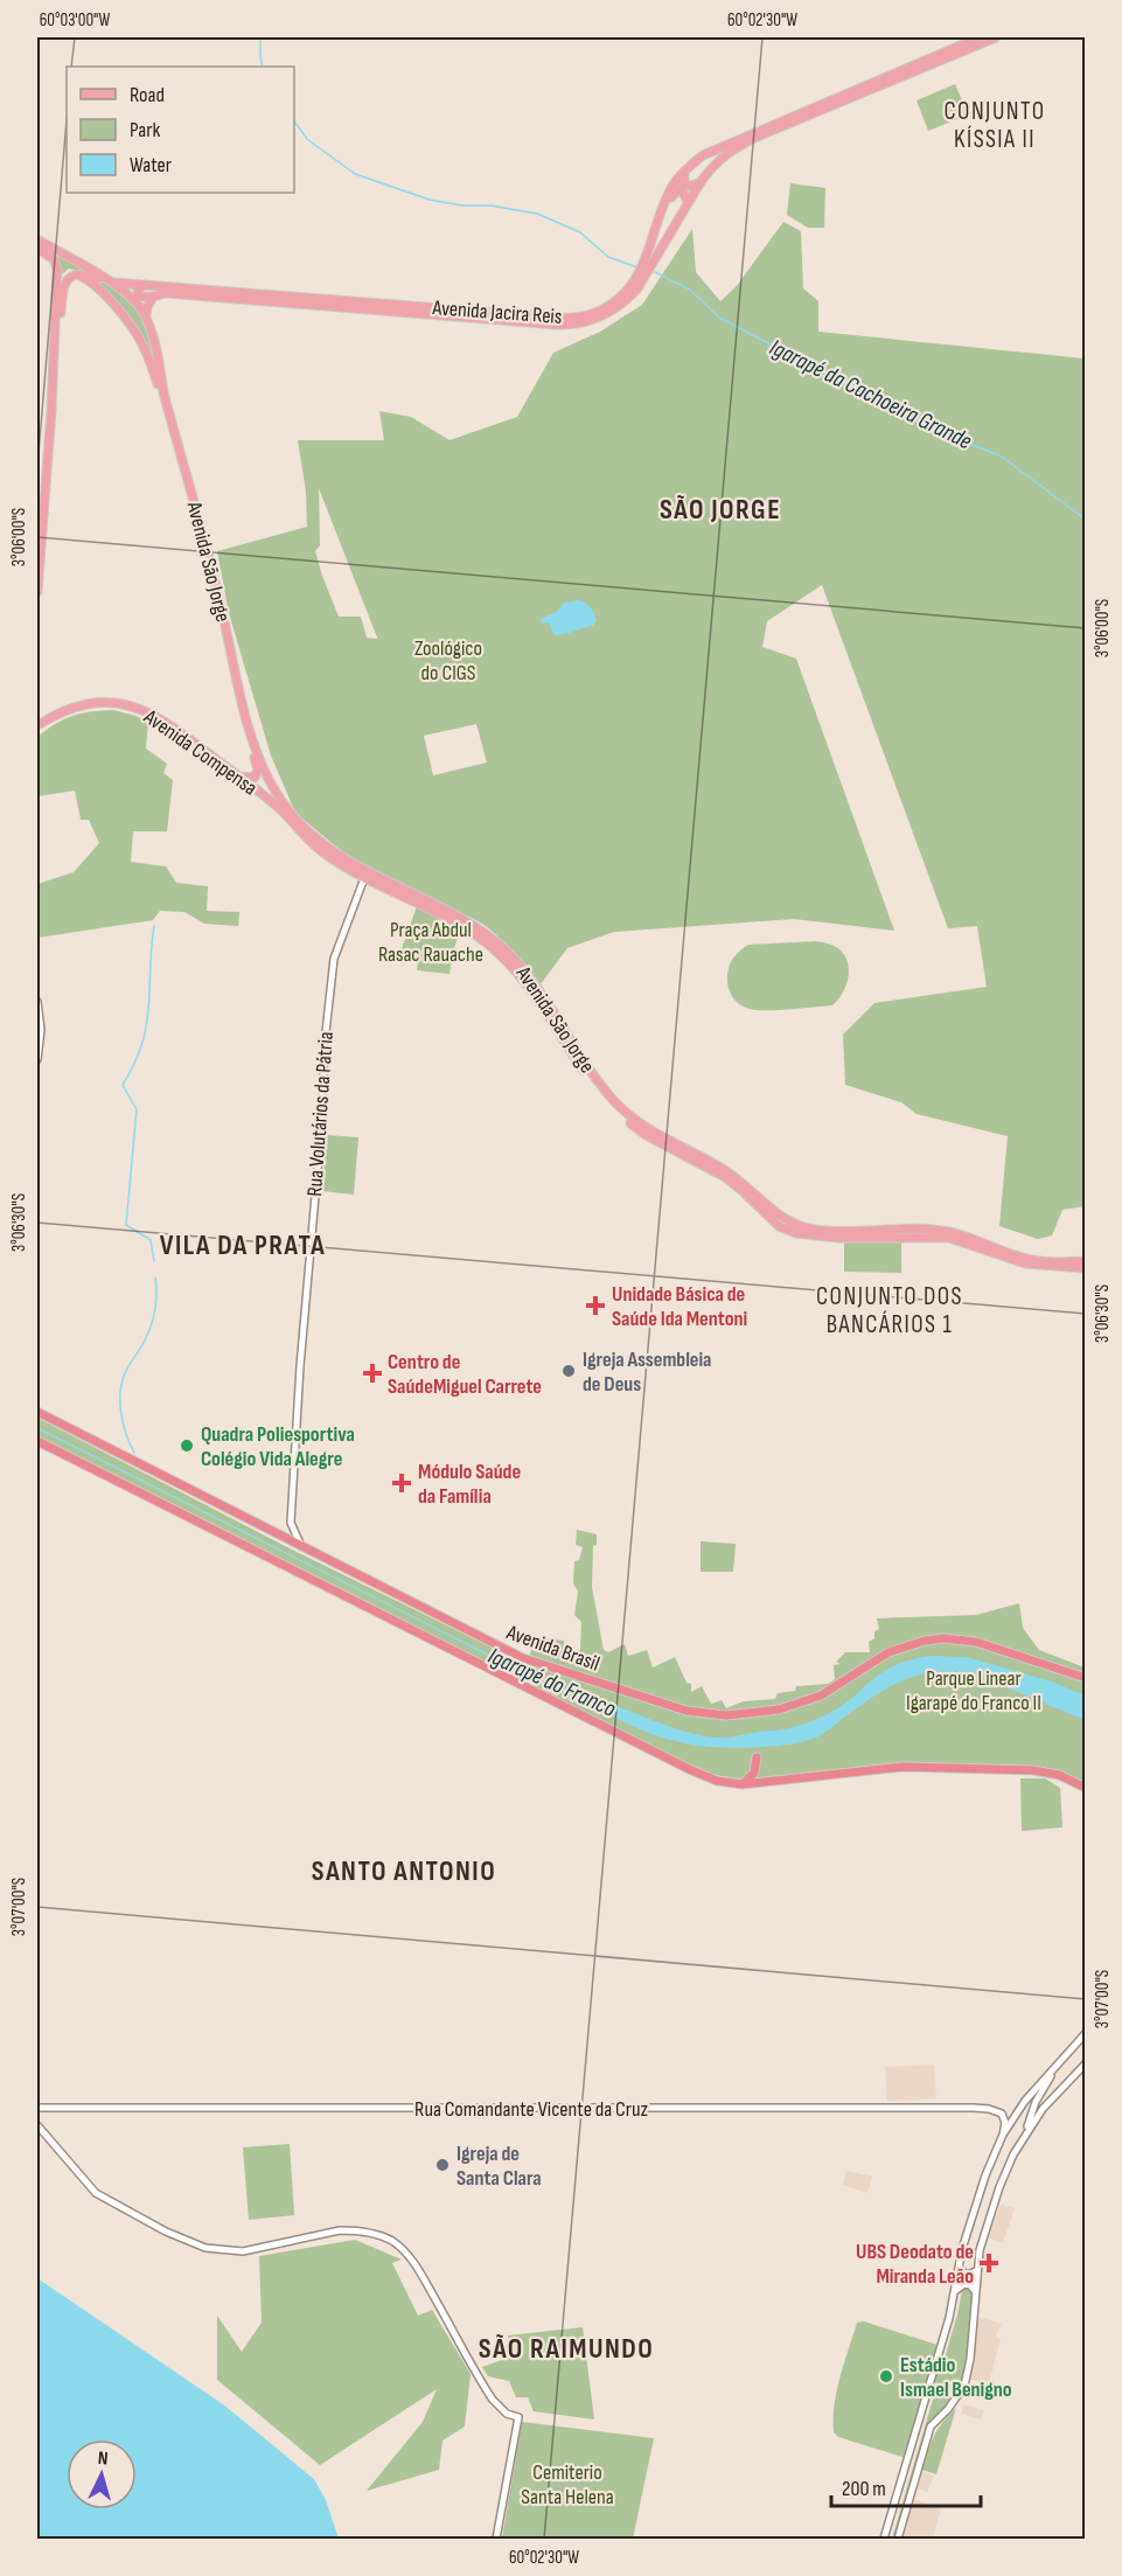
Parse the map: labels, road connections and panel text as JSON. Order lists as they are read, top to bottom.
{
  "streets": {
    "highway": ["Avenida Brasil"],
    "main road": ["Avenida Jacira Reis", "Avenida São Jorge", "Avenida Compensa"],
    "street": ["Rua Volutários da Pátria", "Rua Comandante Vicente da Cruz"]
  },
  "crossings": [
    ["Avenida Jacira Reis", "Avenida São Jorge"],
    ["Avenida São Jorge", "Avenida Compensa"],
    ["Avenida São Jorge", "Rua Volutários da Pátria"],
    ["Rua Volutários da Pátria", "Avenida Brasil"]
  ],
  "districts": [
    "CONJUNTO KÍSSIA II",
    "SÃO JORGE",
    "VILA DA PRATA",
    "CONJUNTO DOS BANCÁRIOS 1",
    "SANTO ANTONIO",
    "SÃO RAIMUNDO"
  ],
  "water": ["Igarapé da Cachoeira Grande", "Igarapé do Franco"],
  "parks": [
    "Zoológico do CIGS",
    "Praça Abdul Rasac Rauache",
    "Parque Linear Igarapé do Franco II",
    "Cemiterio Santa Helena"
  ],
  "places": {
    "health": [
      "Unidade Básica de Saúde Ida Mentoni",
      "Centro de SaúdeMiguel Carrete",
      "Módulo Saúde da Família",
      "UBS Deodato de Miranda Leão"
    ],
    "other": [
      "Igreja Assembleia de Deus",
      "Quadra Poliesportiva Colégio Vida Alegre",
      "Igreja de Santa Clara",
      "Estádio Ismael Benigno"
    ]
  },
  "legend": ["Road", "Park", "Water"],
  "scale_bar": "200 m",
  "north": "top",
  "coordinates": [
    "60°03'00\"W",
    "60°02'30\"W",
    "3°06'00\"S",
    "3°06'30\"S",
    "3°07'00\"S"
  ]
}
